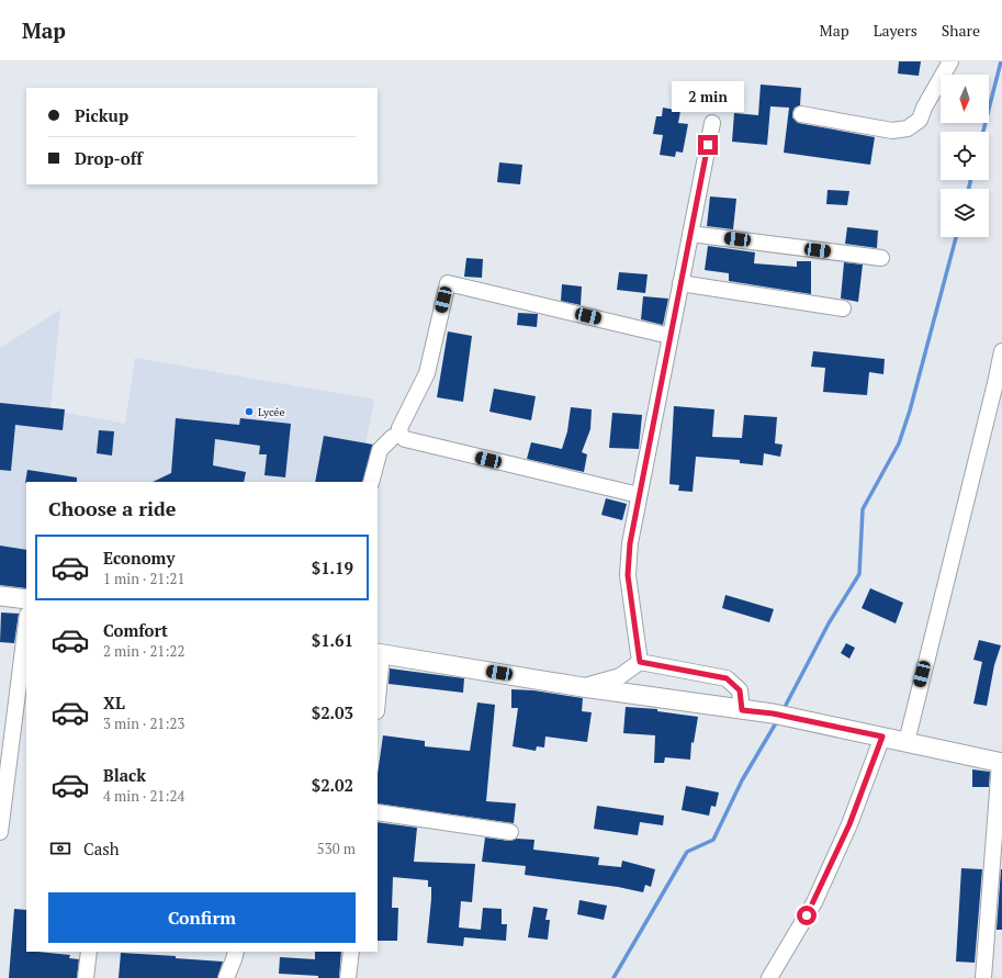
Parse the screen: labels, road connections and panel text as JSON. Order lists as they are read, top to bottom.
{
  "places": ["Lycée"],
  "north": "bottom",
  "page": {
    "header": "Map",
    "nav": ["Map", "Layers", "Share"],
    "bubble": "2 min",
    "banner": ["Pickup", "Drop-off"],
    "heading": "Choose a ride",
    "list": [
      {
        "name": "Economy",
        "note": "1 min · 21:21",
        "value": "$1.19"
      },
      {
        "name": "Comfort",
        "note": "2 min · 21:22",
        "value": "$1.61"
      },
      {
        "name": "XL",
        "note": "3 min · 21:23",
        "value": "$2.03"
      },
      {
        "name": "Black",
        "note": "4 min · 21:24",
        "value": "$2.02"
      }
    ],
    "pay": ["Cash", "530 m"],
    "buttons": "Confirm"
  }
}
